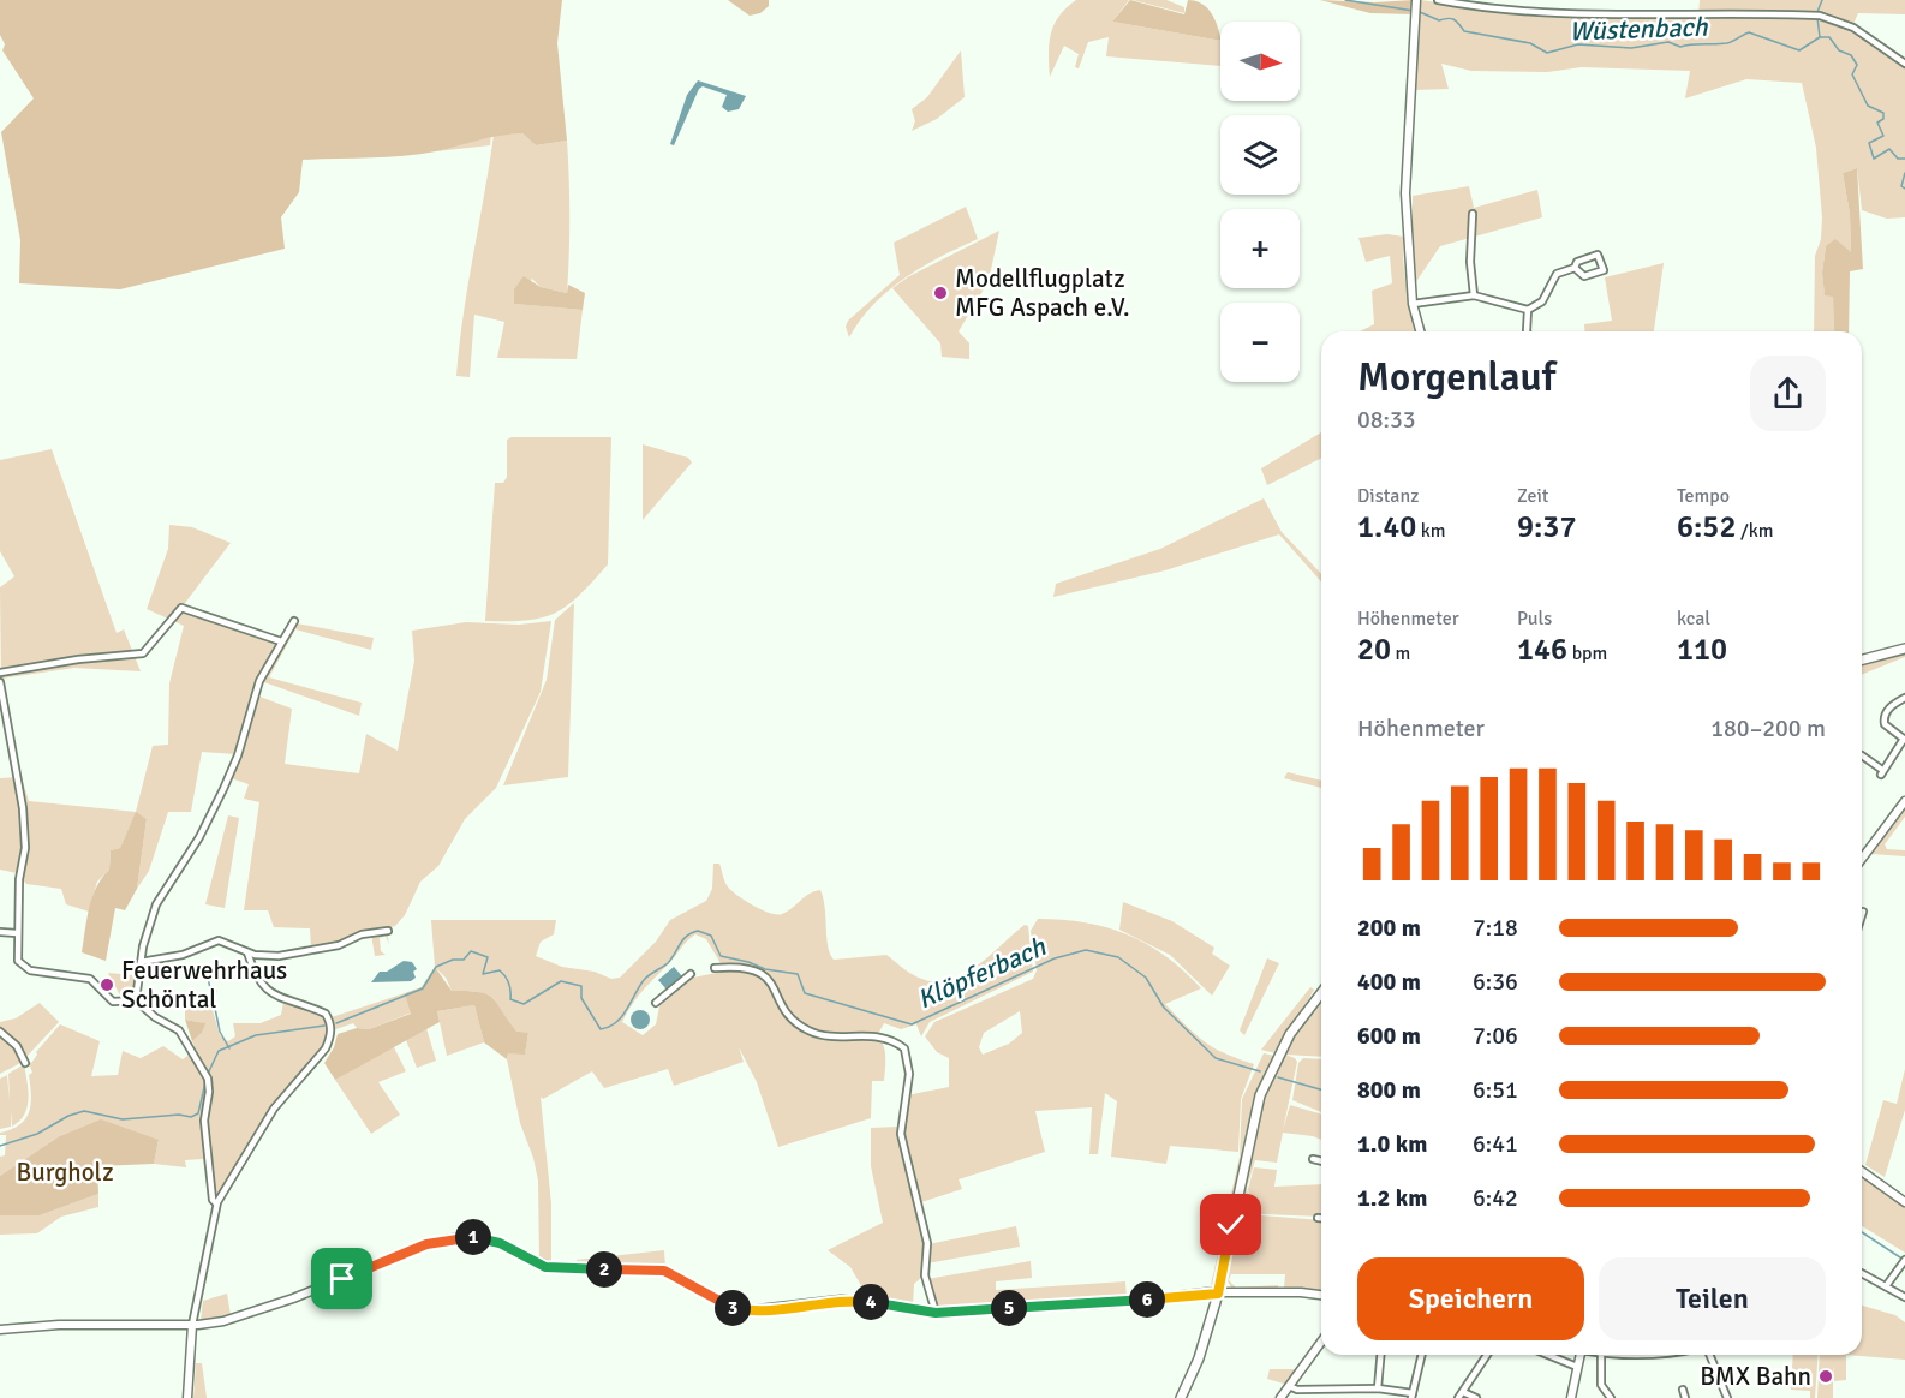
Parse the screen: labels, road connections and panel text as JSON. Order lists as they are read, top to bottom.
{
  "water": ["Wüstenbach", "Klöpferbach"],
  "parks": ["Burgholz"],
  "places": ["Modellflugplatz MFG Aspach e.V.", "Feuerwehrhaus Schöntal", "BMX Bahn"],
  "north": "right",
  "page": {
    "map_buttons": ["+", "−"],
    "heading": ["Morgenlauf", "08:33"],
    "stats": [
      ["Distanz", "1.40 km"],
      ["Zeit", "9:37"],
      ["Tempo", "6:52 /km"],
      ["Höhenmeter", "20 m"],
      ["Puls", "146 bpm"],
      ["kcal", "110"]
    ],
    "chart": ["Höhenmeter", "180–200 m"],
    "list": [
      {
        "name": "200 m",
        "note": "7:18"
      },
      {
        "name": "400 m",
        "note": "6:36"
      },
      {
        "name": "600 m",
        "note": "7:06"
      },
      {
        "name": "800 m",
        "note": "6:51"
      },
      {
        "name": "1.0 km",
        "note": "6:41"
      },
      {
        "name": "1.2 km",
        "note": "6:42"
      }
    ],
    "pins": [
      "1",
      "2",
      "6",
      "4",
      "3",
      "5"
    ],
    "buttons": ["Speichern", "Teilen"]
  }
}
